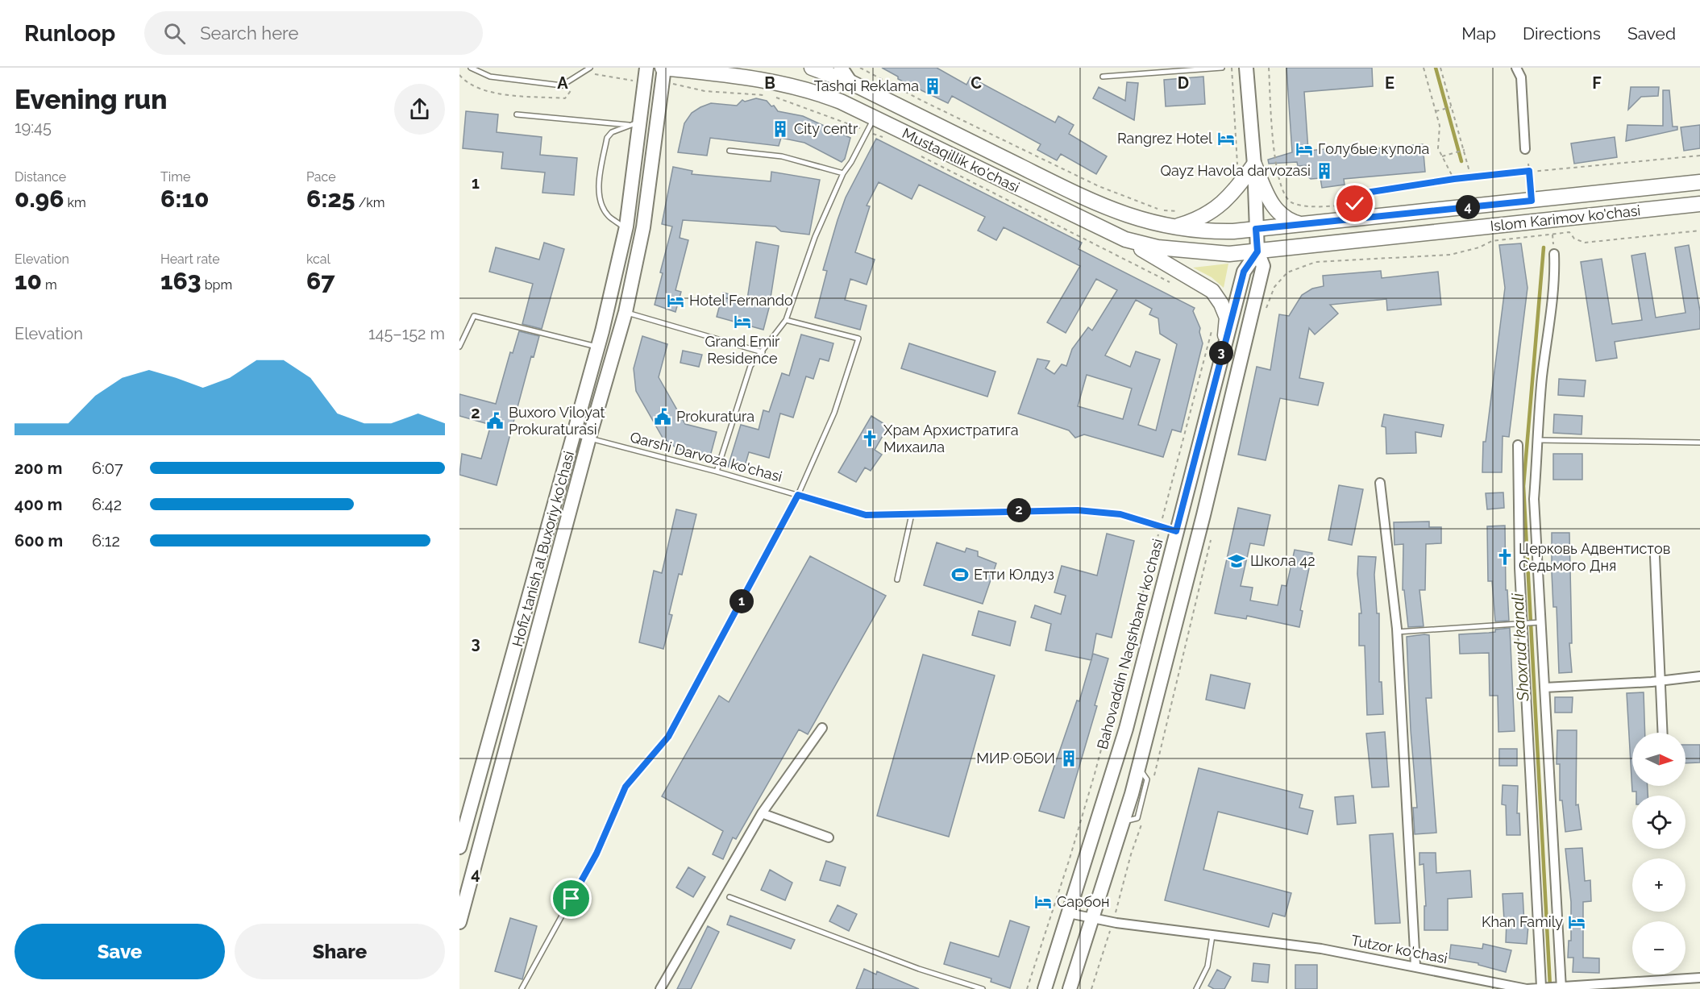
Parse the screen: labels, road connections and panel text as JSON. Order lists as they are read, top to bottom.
{
  "streets": {
    "main road": [
      "Mustaqillik ko'chasi",
      "Islom Karimov ko'chasi",
      "Hofiz tanish al Buxoriy ko'chasi",
      "Bahovaddin Naqshband ko'chasi"
    ],
    "street": ["Tutzor ko'chasi"],
    "lane": ["Qarshi Darvoza ko'chasi"]
  },
  "crossings": [
    ["Mustaqillik ko'chasi", "Islom Karimov ko'chasi"],
    ["Mustaqillik ko'chasi", "Hofiz tanish al Buxoriy ko'chasi"],
    ["Mustaqillik ko'chasi", "Bahovaddin Naqshband ko'chasi"],
    ["Islom Karimov ko'chasi", "Bahovaddin Naqshband ko'chasi"],
    ["Qarshi Darvoza ko'chasi", "Hofiz tanish al Buxoriy ko'chasi"],
    ["Qarshi Darvoza ko'chasi", "Bahovaddin Naqshband ko'chasi"],
    ["Bahovaddin Naqshband ko'chasi", "Tutzor ko'chasi"]
  ],
  "water": ["Shoxrud kanali"],
  "places": {
    "building": [
      "Tashqi Reklama",
      "City centr",
      "Qayz Havola darvozasi",
      "МИР ОБОИ"
    ],
    "hotel": [
      "Rangrez Hotel",
      "Голубые купола",
      "Hotel Fernando",
      "Grand Emir Residence",
      "Сарбон",
      "Khan Family"
    ],
    "public building": ["Prokuratura", "Buxoro Viloyat Prokuraturasi"],
    "church": ["Храм Архистратига Михаила", "Церковь Адвентистов Седьмого Дня"],
    "school or university": ["Школа 42"],
    "sports": ["Етти Юлдуз"]
  },
  "north": "right",
  "page": {
    "header": "Runloop",
    "search": "Search here",
    "nav": ["Map", "Directions", "Saved"],
    "heading": ["Evening run", "19:45"],
    "stats": [
      ["Distance", "0.96 km"],
      ["Time", "6:10"],
      ["Pace", "6:25 /km"],
      ["Elevation", "10 m"],
      ["Heart rate", "163 bpm"],
      ["kcal", "67"]
    ],
    "pins": [
      "4",
      "3",
      "2",
      "1"
    ],
    "chart": ["Elevation", "145–152 m"],
    "list": [
      {
        "name": "200 m",
        "note": "6:07"
      },
      {
        "name": "400 m",
        "note": "6:42"
      },
      {
        "name": "600 m",
        "note": "6:12"
      }
    ],
    "map_buttons": ["+", "−"],
    "buttons": ["Save", "Share"]
  },
  "grid": {
    "columns": [
      "A",
      "B",
      "C",
      "D",
      "E",
      "F"
    ],
    "rows": [
      "1",
      "2",
      "3",
      "4"
    ]
  }
}
